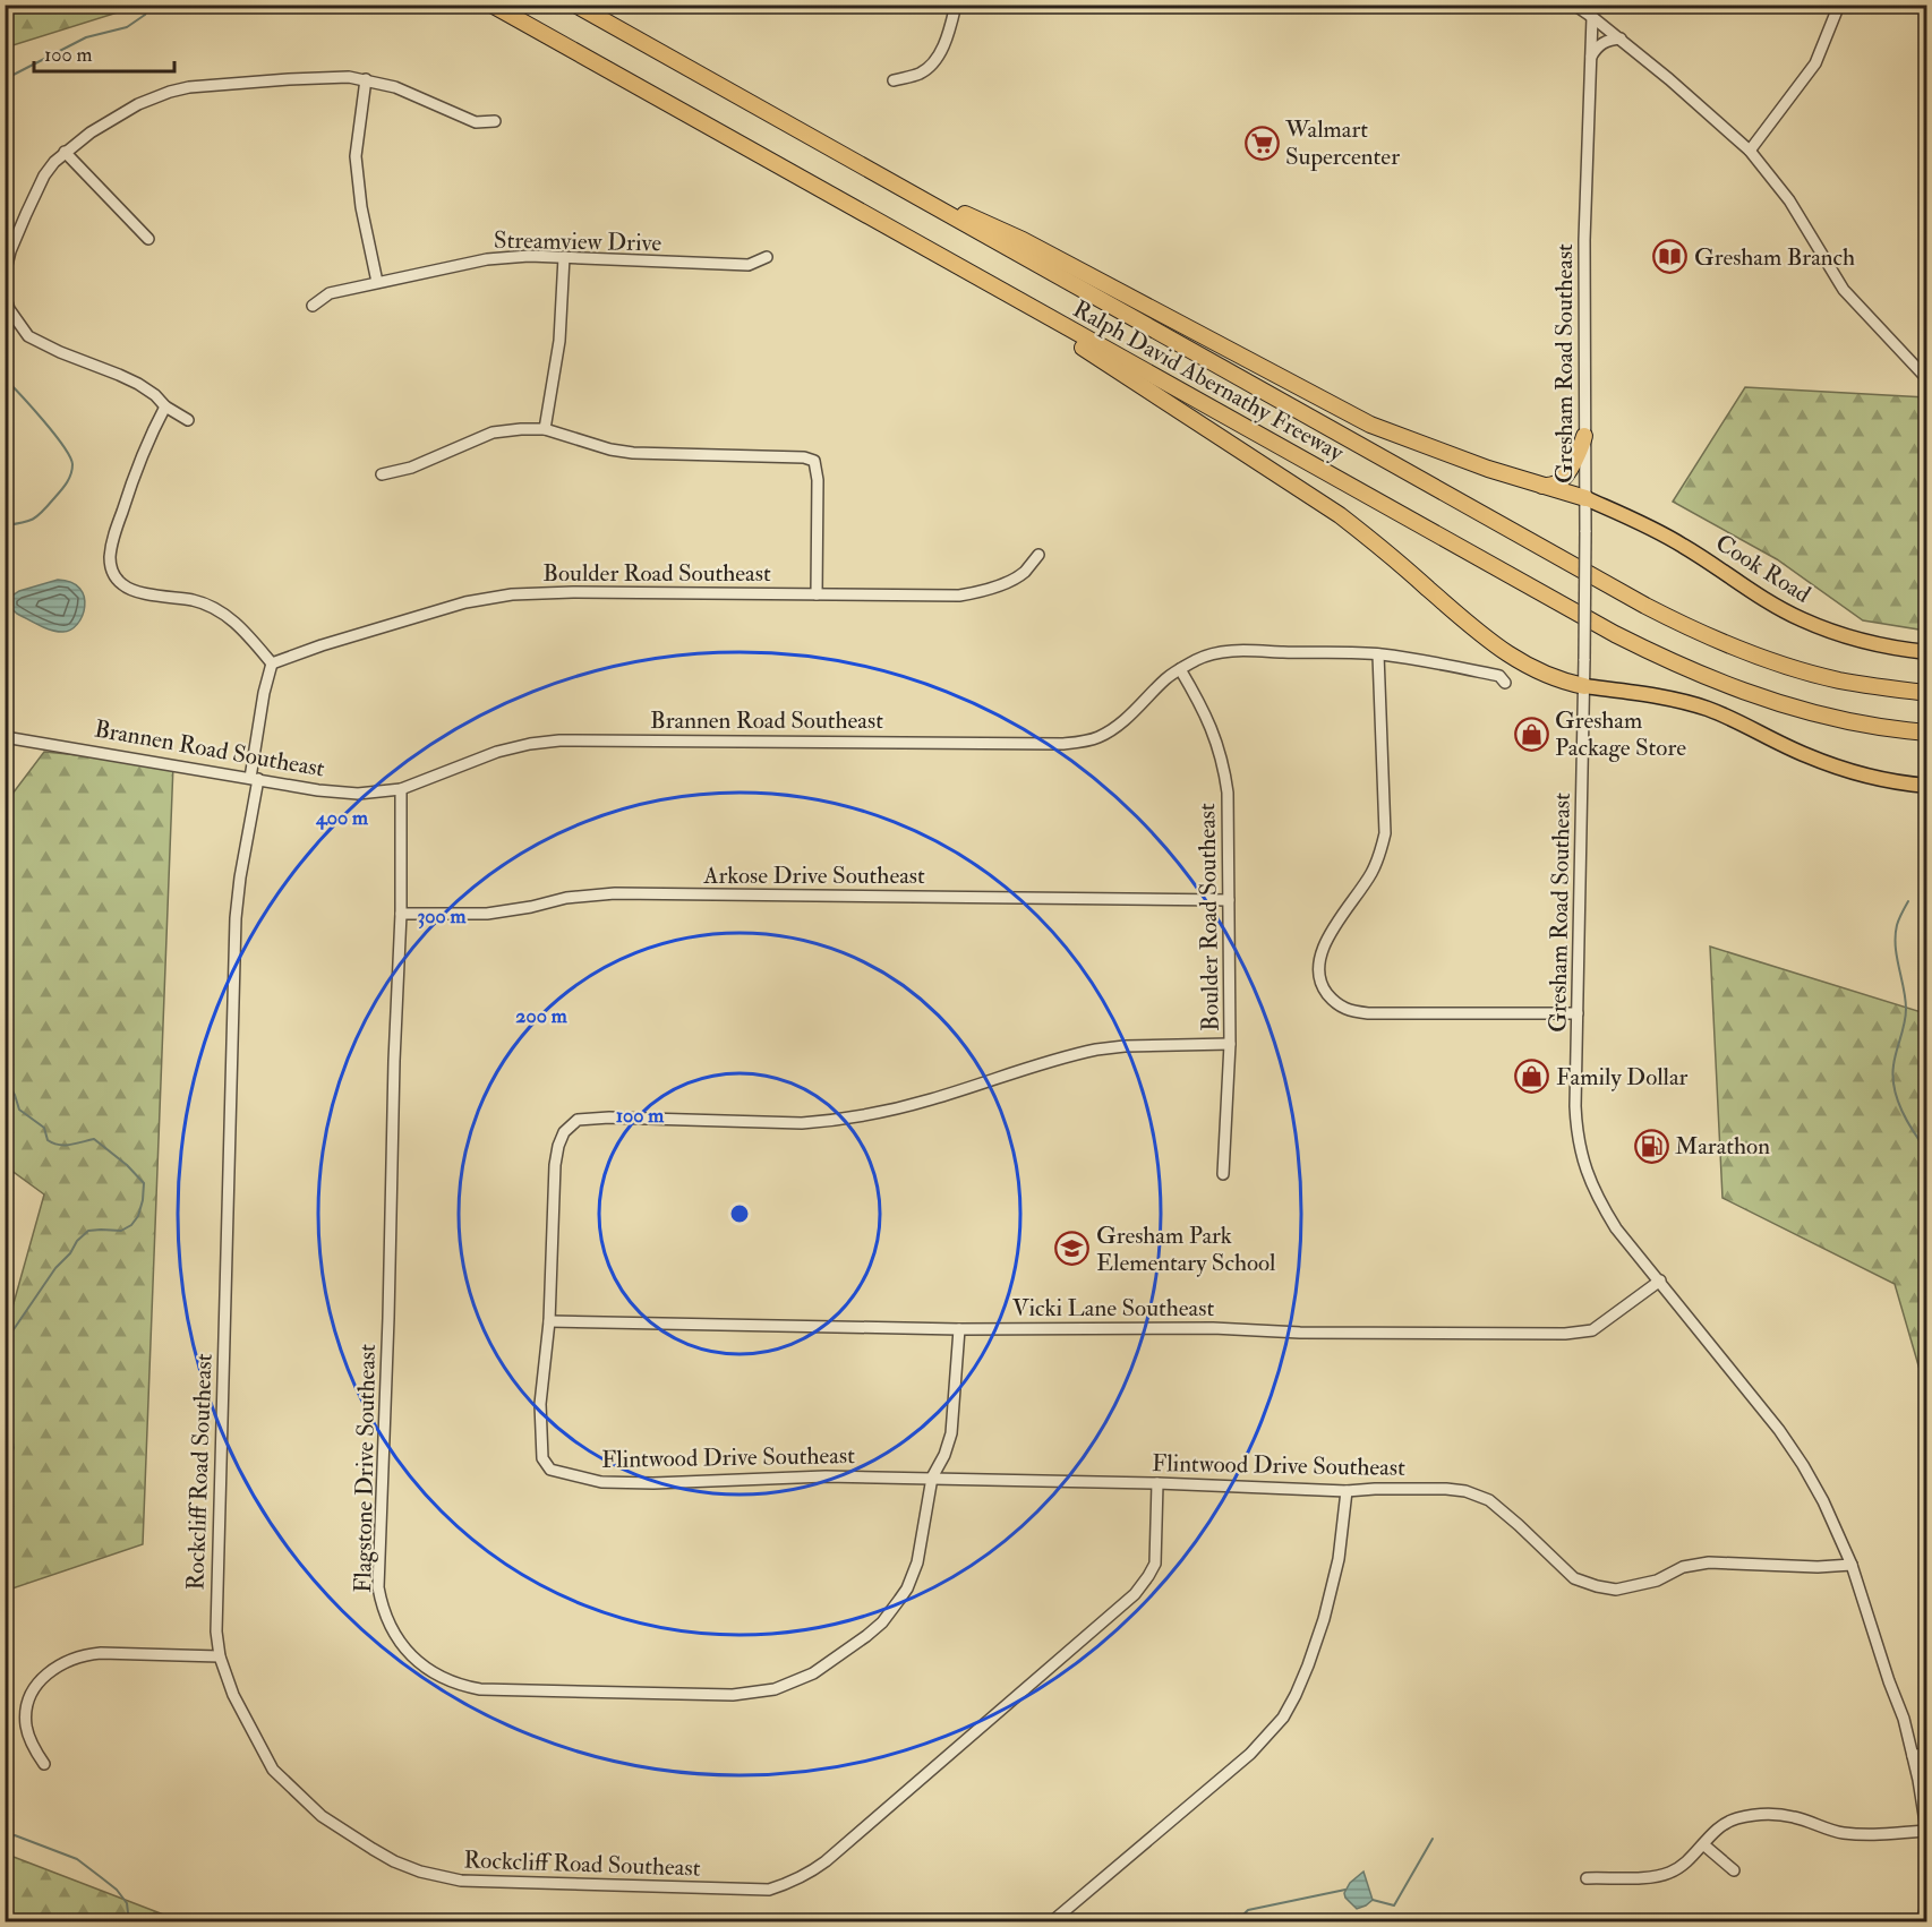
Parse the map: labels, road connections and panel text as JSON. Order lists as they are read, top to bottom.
{
  "streets": {
    "highway": ["Ralph David Abernathy Freeway"],
    "main road": ["Cook Road"],
    "street": [
      "Streamview Drive",
      "Gresham Road Southeast",
      "Boulder Road Southeast",
      "Brannen Road Southeast",
      "Arkose Drive Southeast",
      "Vicki Lane Southeast",
      "Flintwood Drive Southeast",
      "Flagstone Drive Southeast",
      "Rockcliff Road Southeast"
    ]
  },
  "crossings": [
    ["Gresham Road Southeast", "Cook Road"],
    ["Gresham Road Southeast", "Vicki Lane Southeast"],
    ["Gresham Road Southeast", "Flintwood Drive Southeast"],
    ["Boulder Road Southeast", "Brannen Road Southeast"],
    ["Boulder Road Southeast", "Arkose Drive Southeast"],
    ["Boulder Road Southeast", "Flintwood Drive Southeast"],
    ["Boulder Road Southeast", "Rockcliff Road Southeast"],
    ["Brannen Road Southeast", "Flagstone Drive Southeast"],
    ["Brannen Road Southeast", "Rockcliff Road Southeast"],
    ["Arkose Drive Southeast", "Flagstone Drive Southeast"],
    ["Vicki Lane Southeast", "Flintwood Drive Southeast"],
    ["Vicki Lane Southeast", "Flagstone Drive Southeast"],
    ["Flintwood Drive Southeast", "Flagstone Drive Southeast"],
    ["Flintwood Drive Southeast", "Rockcliff Road Southeast"]
  ],
  "places": {
    "supermarket": ["Walmart Supercenter"],
    "library": ["Gresham Branch"],
    "shop": ["Gresham Package Store", "Family Dollar"],
    "fuel station": ["Marathon"],
    "school or university": ["Gresham Park Elementary School"]
  },
  "scale_bar": "100 m",
  "rings": [
    "400 m",
    "300 m",
    "200 m",
    "100 m"
  ]
}
